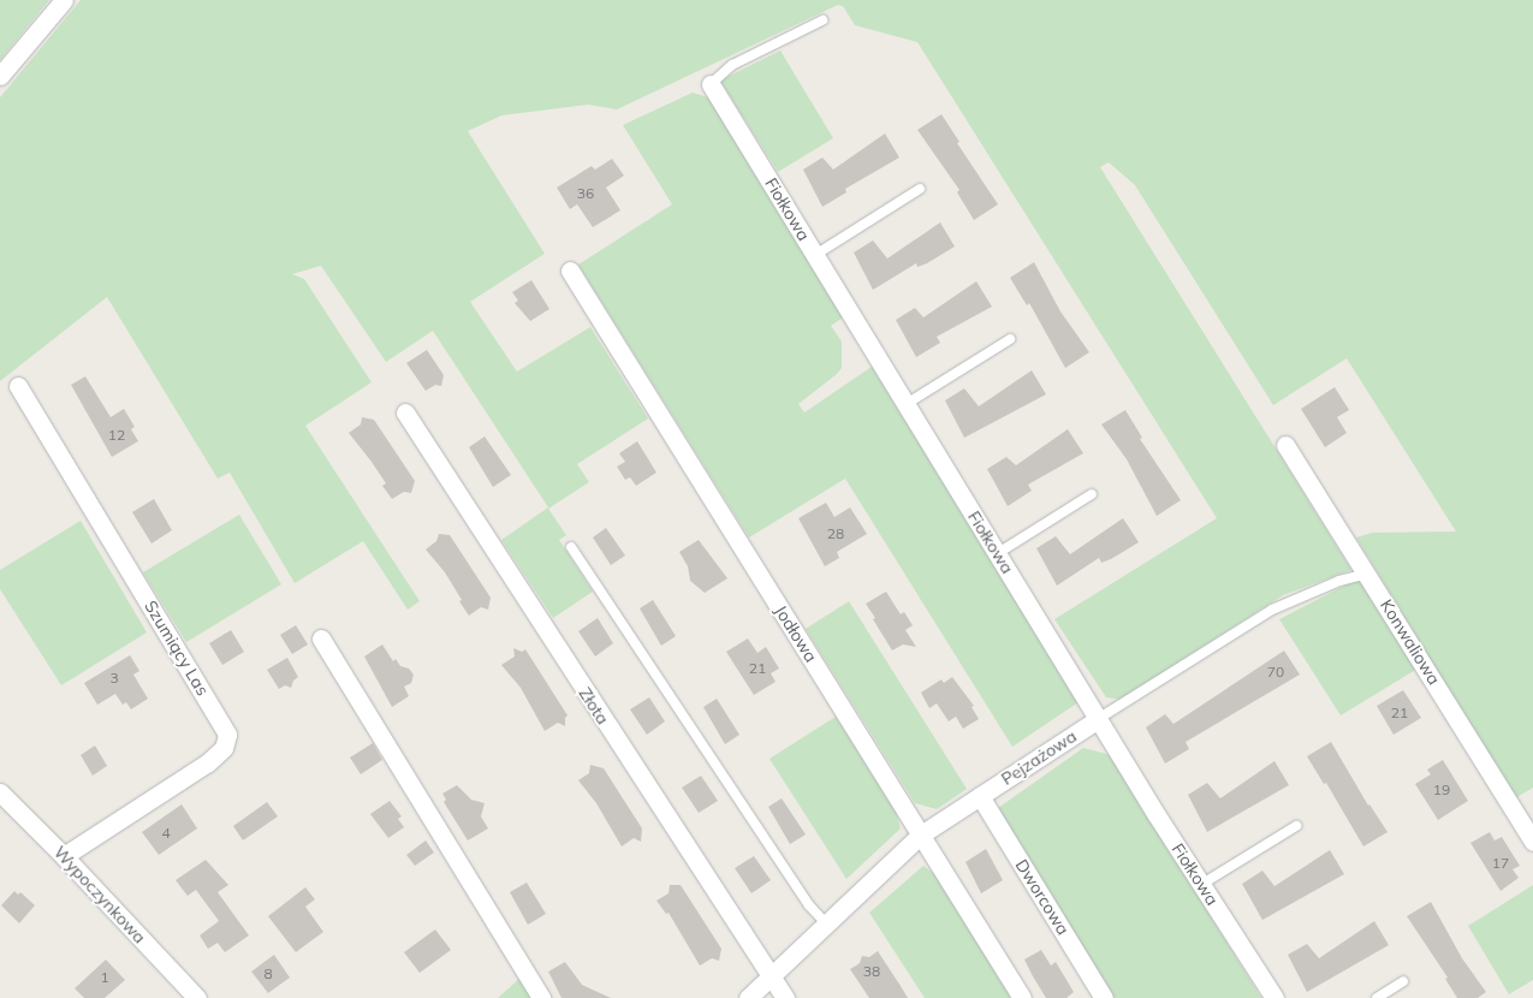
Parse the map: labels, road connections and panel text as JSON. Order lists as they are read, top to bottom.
{
  "streets": {
    "street": [
      "Fiołkowa",
      "Jodłowa",
      "Konwaliowa",
      "Szumiący Las",
      "Złota",
      "Pejzażowa",
      "Wypoczynkowa",
      "Dworcowa"
    ]
  },
  "crossings": [
    ["Fiołkowa", "Pejzażowa"],
    ["Jodłowa", "Pejzażowa"],
    ["Konwaliowa", "Pejzażowa"],
    ["Szumiący Las", "Wypoczynkowa"],
    ["Złota", "Pejzażowa"],
    ["Pejzażowa", "Dworcowa"]
  ],
  "house_numbers": [
    "36",
    "12",
    "28",
    "21",
    "70",
    "3",
    "21",
    "19",
    "4",
    "17",
    "38",
    "8",
    "1"
  ]
}
